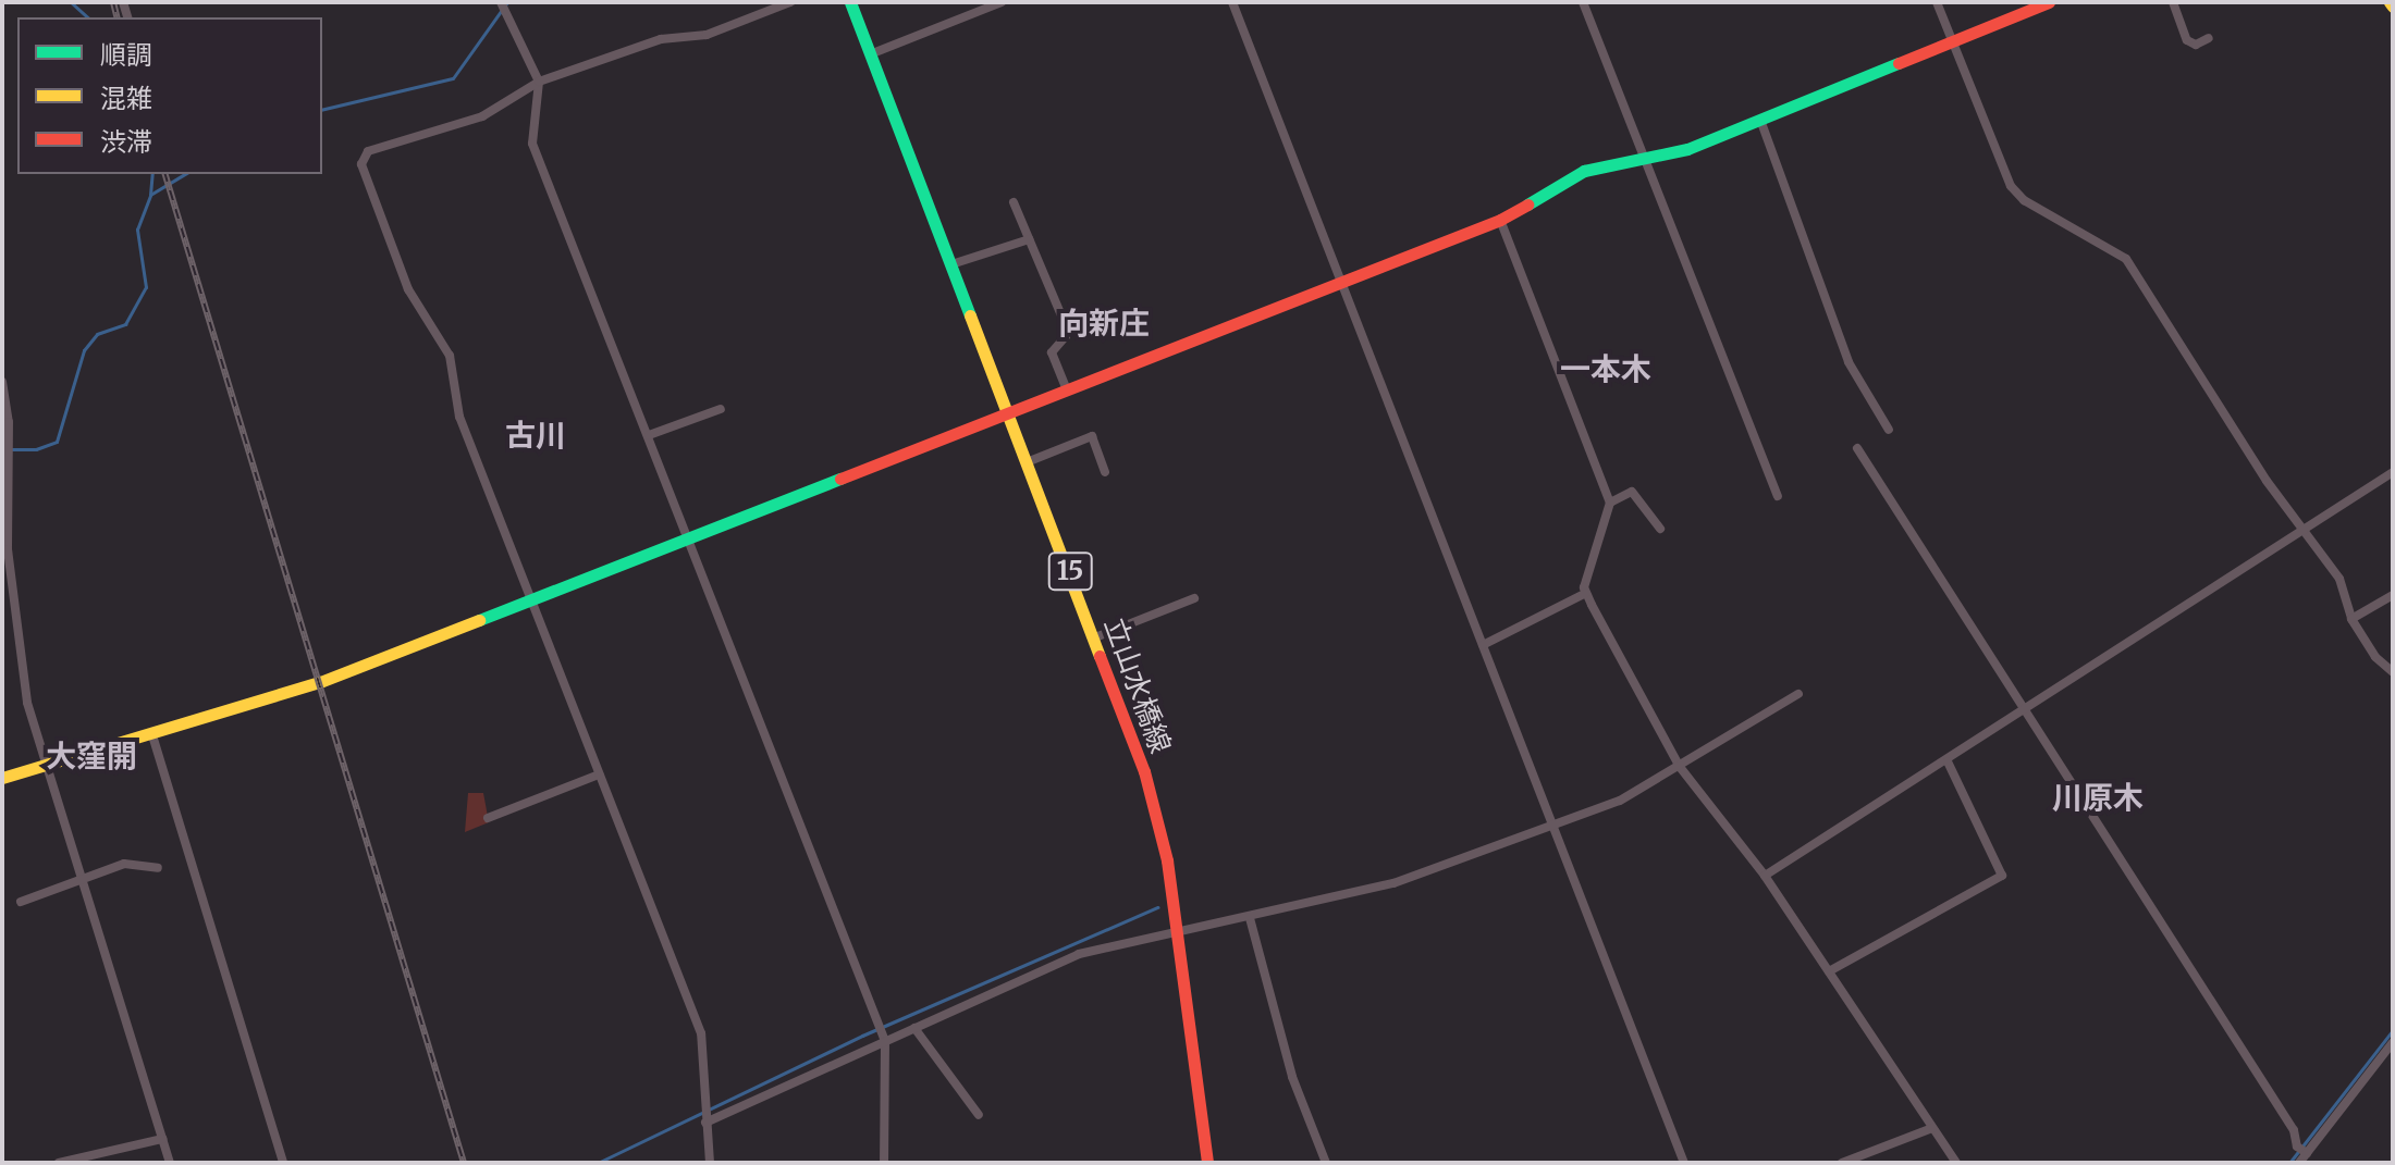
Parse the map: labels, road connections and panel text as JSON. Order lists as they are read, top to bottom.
{
  "streets": {
    "street": ["15", "立山水橋線"]
  },
  "districts": [
    "向新庄",
    "一本木",
    "古川",
    "大窪開",
    "川原木"
  ],
  "legend": ["順調", "混雑", "渋滞"]
}
